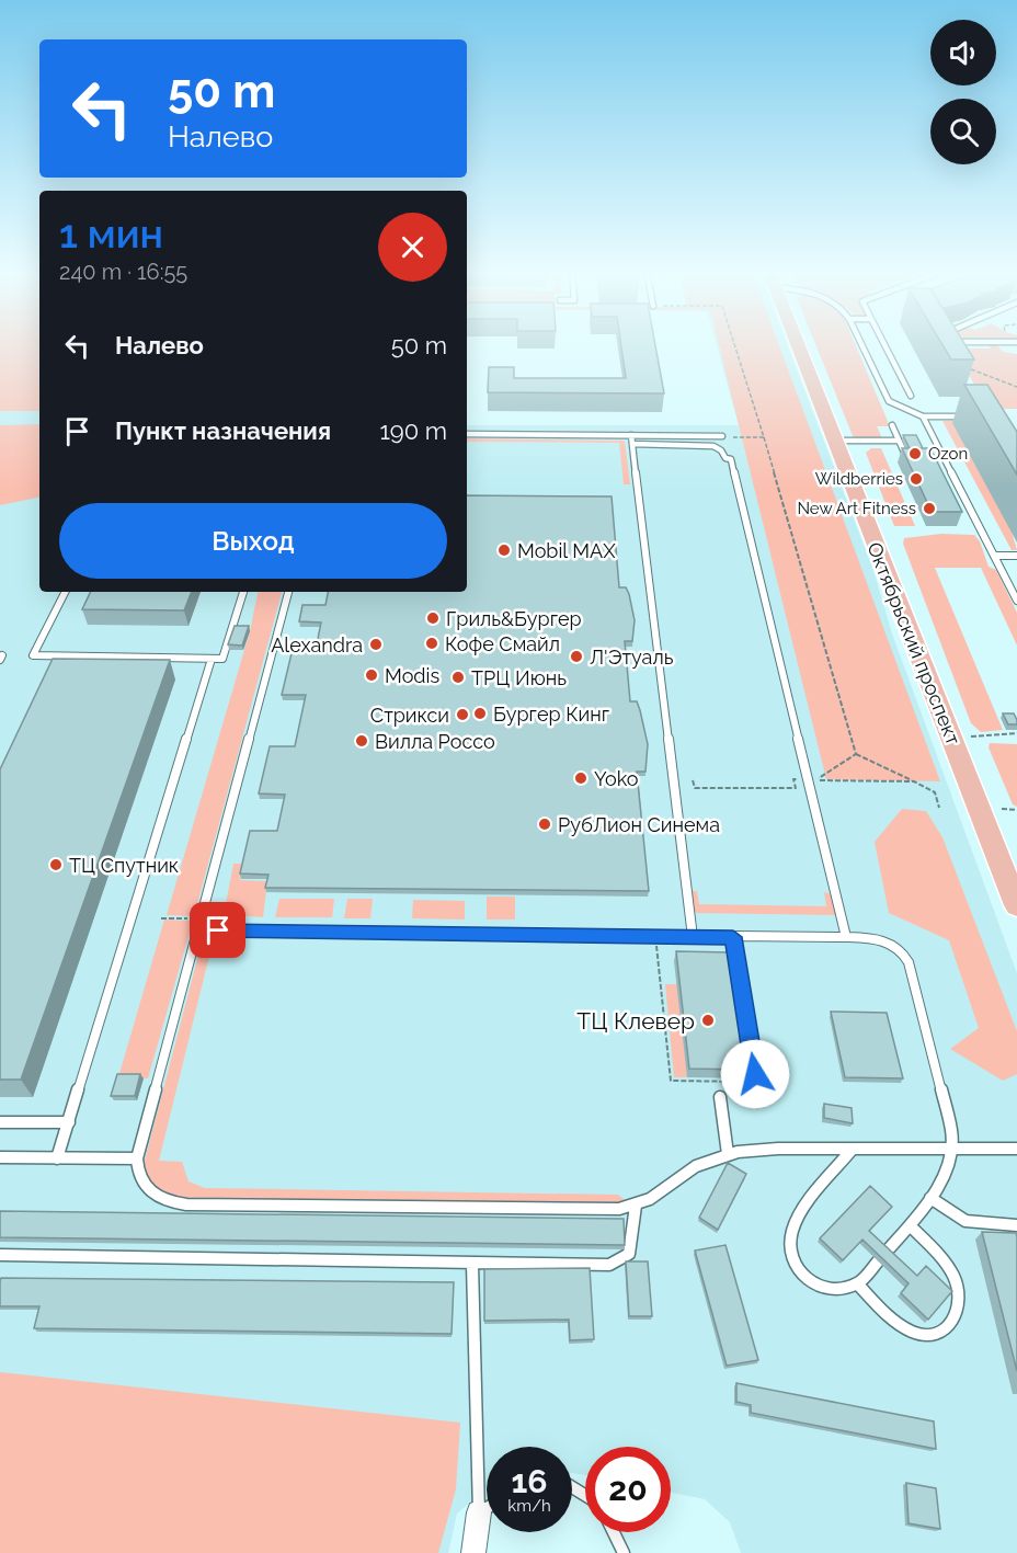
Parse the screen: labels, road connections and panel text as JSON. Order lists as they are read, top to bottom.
{
  "streets": {
    "main road": ["Октябрьский проспект"]
  },
  "places": [
    "Ozon",
    "Wildberries",
    "New Art Fitness",
    "Mobil MAX",
    "Гриль&Бургер",
    "Кофе Смайл",
    "Alexandra",
    "Л'Этуаль",
    "Modis",
    "ТРЦ Июнь",
    "Бургер Кинг",
    "Стрикси",
    "Вилла Россо",
    "Yoko",
    "РубЛион Синема",
    "ТЦ Спутник",
    "ТЦ Клевер"
  ],
  "page": {
    "turn": ["50 m", "Налево"],
    "heading": ["1 мин", "240 m · 16:55"],
    "list": [
      {
        "name": "Налево",
        "value": "50 m"
      },
      {
        "name": "Пункт назначения",
        "value": "190 m"
      }
    ],
    "buttons": "Выход",
    "speed": "16 km/h",
    "limit": "20"
  }
}
